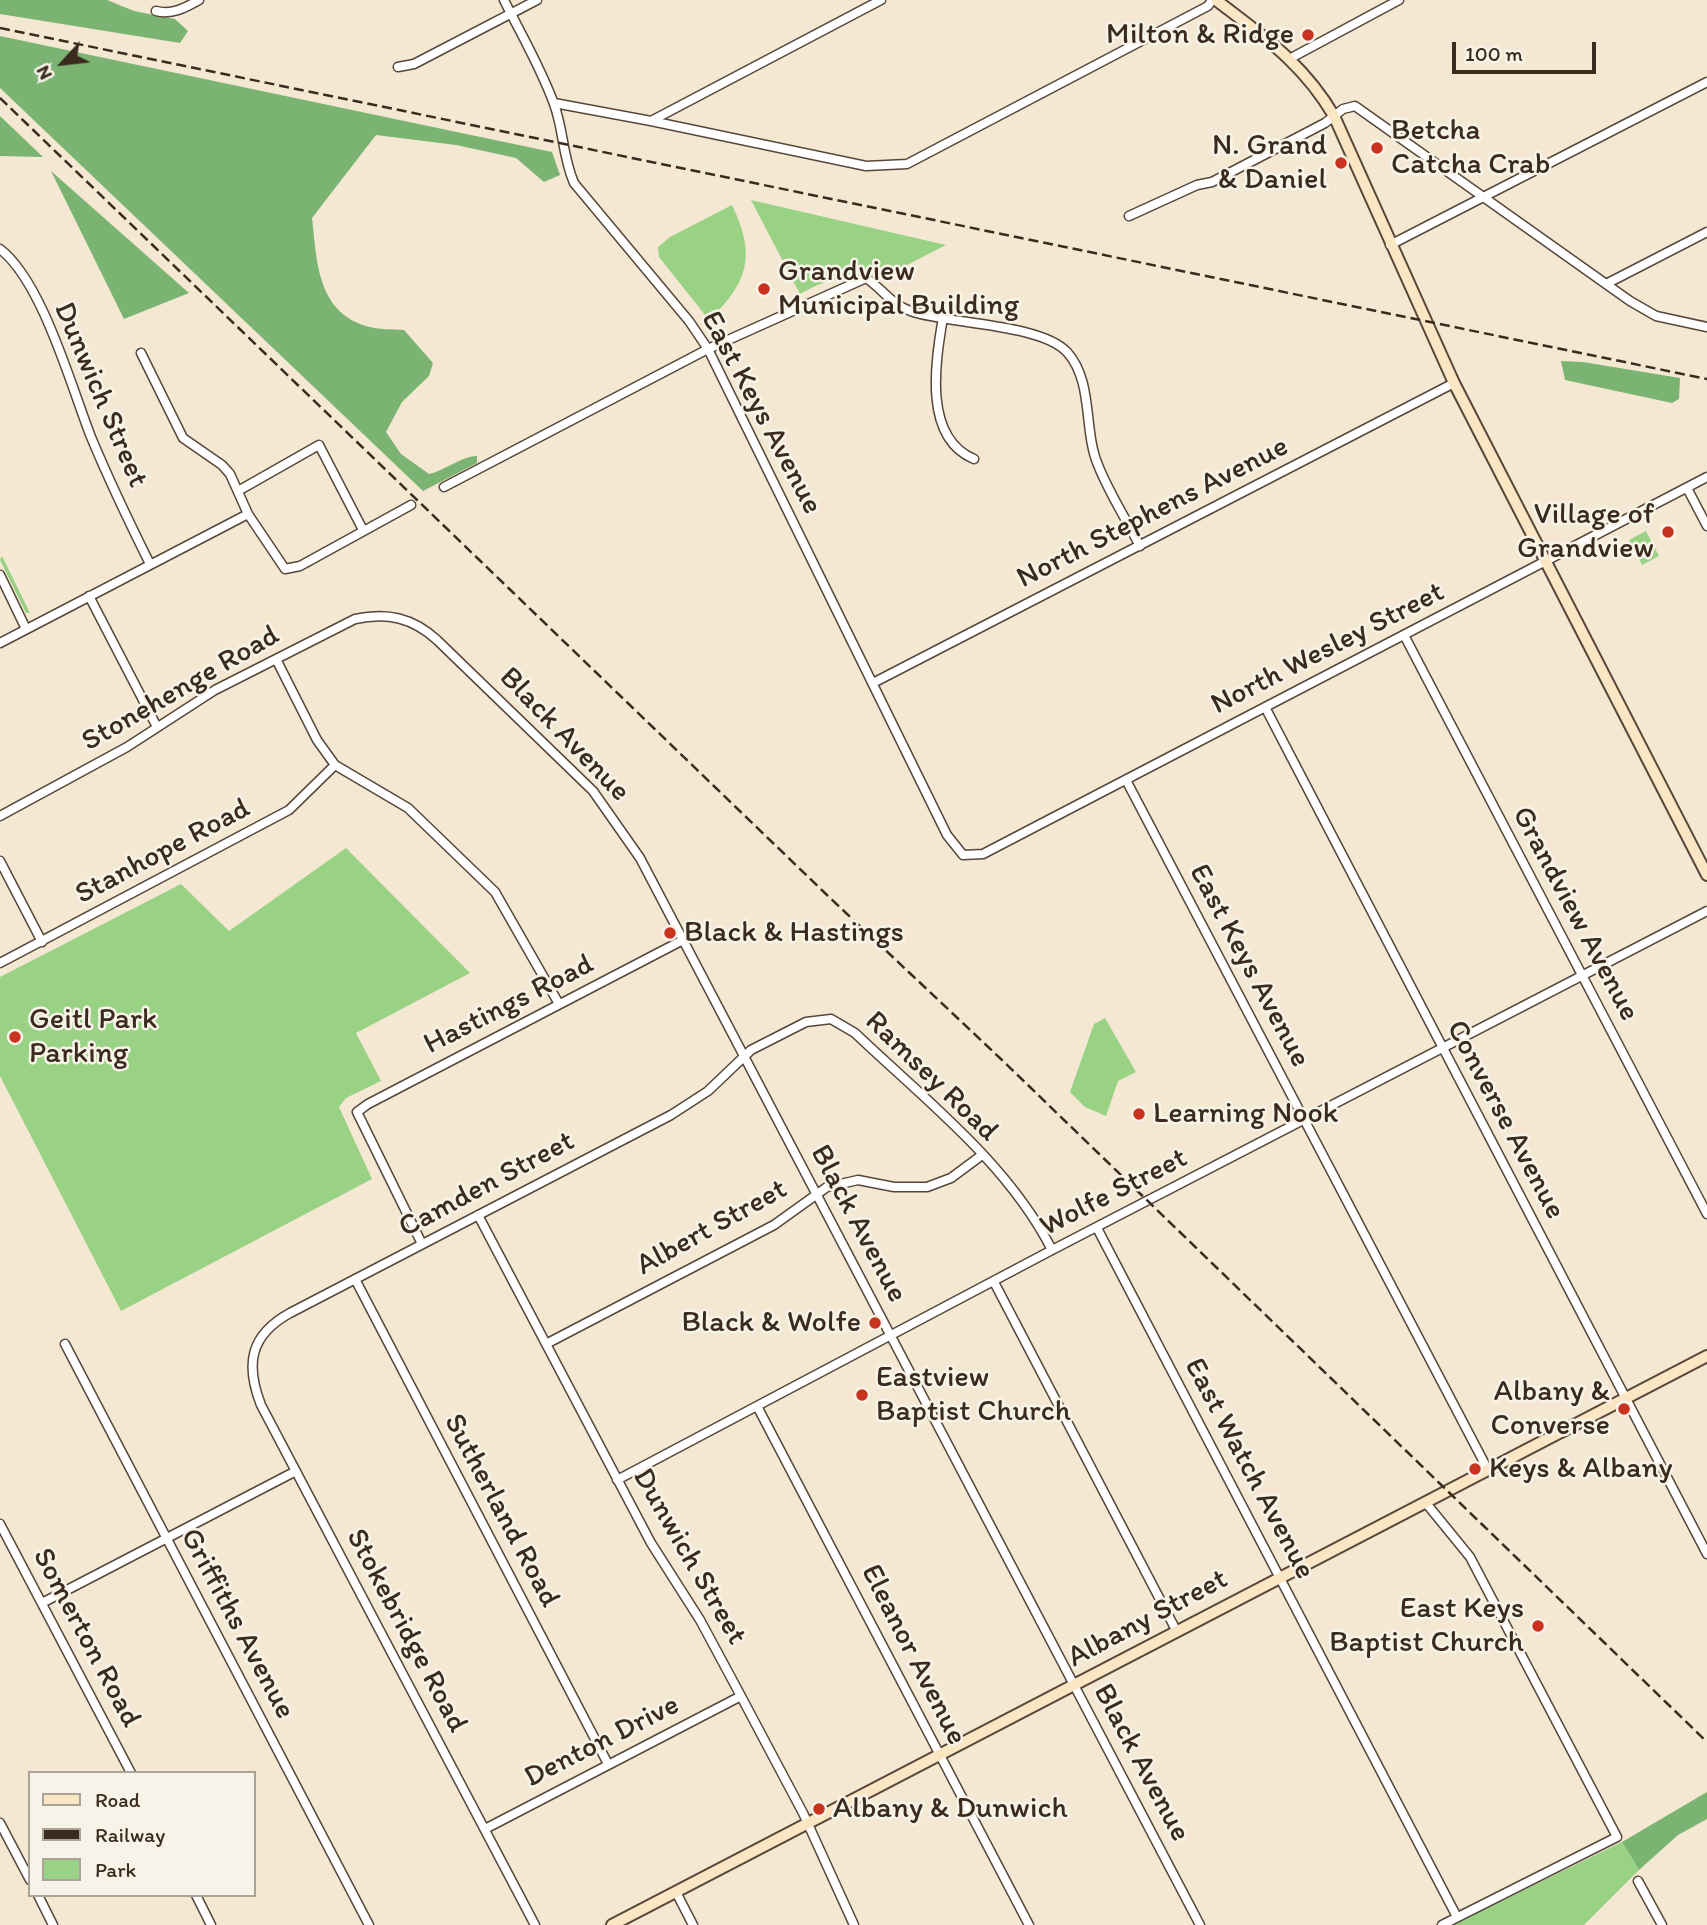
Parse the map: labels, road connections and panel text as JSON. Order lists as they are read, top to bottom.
{
  "streets": {
    "street": [
      "Dunwich Street",
      "East Keys Avenue",
      "North Stephens Avenue",
      "North Wesley Street",
      "Stonehenge Road",
      "Black Avenue",
      "Stanhope Road",
      "Grandview Avenue",
      "Hastings Road",
      "Ramsey Road",
      "Converse Avenue",
      "Camden Street",
      "Wolfe Street",
      "Albert Street",
      "East Watch Avenue",
      "Sutherland Road",
      "Albany Street",
      "Griffiths Avenue",
      "Stokebridge Road",
      "Somerton Road",
      "Eleanor Avenue",
      "Denton Drive"
    ]
  },
  "crossings": [
    ["Dunwich Street", "Camden Street"],
    ["Dunwich Street", "Wolfe Street"],
    ["Dunwich Street", "Albert Street"],
    ["Dunwich Street", "Albany Street"],
    ["Dunwich Street", "Denton Drive"],
    ["East Keys Avenue", "North Stephens Avenue"],
    ["East Keys Avenue", "North Wesley Street"],
    ["East Keys Avenue", "Wolfe Street"],
    ["East Keys Avenue", "Albany Street"],
    ["North Wesley Street", "Grandview Avenue"],
    ["North Wesley Street", "Converse Avenue"],
    ["Stonehenge Road", "Black Avenue"],
    ["Black Avenue", "Hastings Road"],
    ["Black Avenue", "Ramsey Road"],
    ["Black Avenue", "Camden Street"],
    ["Black Avenue", "Wolfe Street"],
    ["Black Avenue", "Albert Street"],
    ["Black Avenue", "Albany Street"],
    ["Grandview Avenue", "Wolfe Street"],
    ["Hastings Road", "Camden Street"],
    ["Ramsey Road", "Camden Street"],
    ["Ramsey Road", "Wolfe Street"],
    ["Ramsey Road", "Albert Street"],
    ["Converse Avenue", "Wolfe Street"],
    ["Converse Avenue", "Albany Street"],
    ["Camden Street", "Sutherland Road"],
    ["Camden Street", "Stokebridge Road"],
    ["Wolfe Street", "East Watch Avenue"],
    ["Wolfe Street", "Eleanor Avenue"],
    ["East Watch Avenue", "Albany Street"],
    ["Sutherland Road", "Denton Drive"],
    ["Albany Street", "Eleanor Avenue"],
    ["Stokebridge Road", "Denton Drive"]
  ],
  "places": [
    "Milton & Ridge",
    "Betcha Catcha Crab",
    "N. Grand & Daniel",
    "Grandview Municipal Building",
    "Village of Grandview",
    "Black & Hastings",
    "Geitl Park Parking",
    "Learning Nook",
    "Black & Wolfe",
    "Eastview Baptist Church",
    "Albany & Converse",
    "Keys & Albany",
    "East Keys Baptist Church",
    "Albany & Dunwich"
  ],
  "legend": ["Road", "Railway", "Park"],
  "scale_bar": "100 m",
  "north": "bottom left"
}
